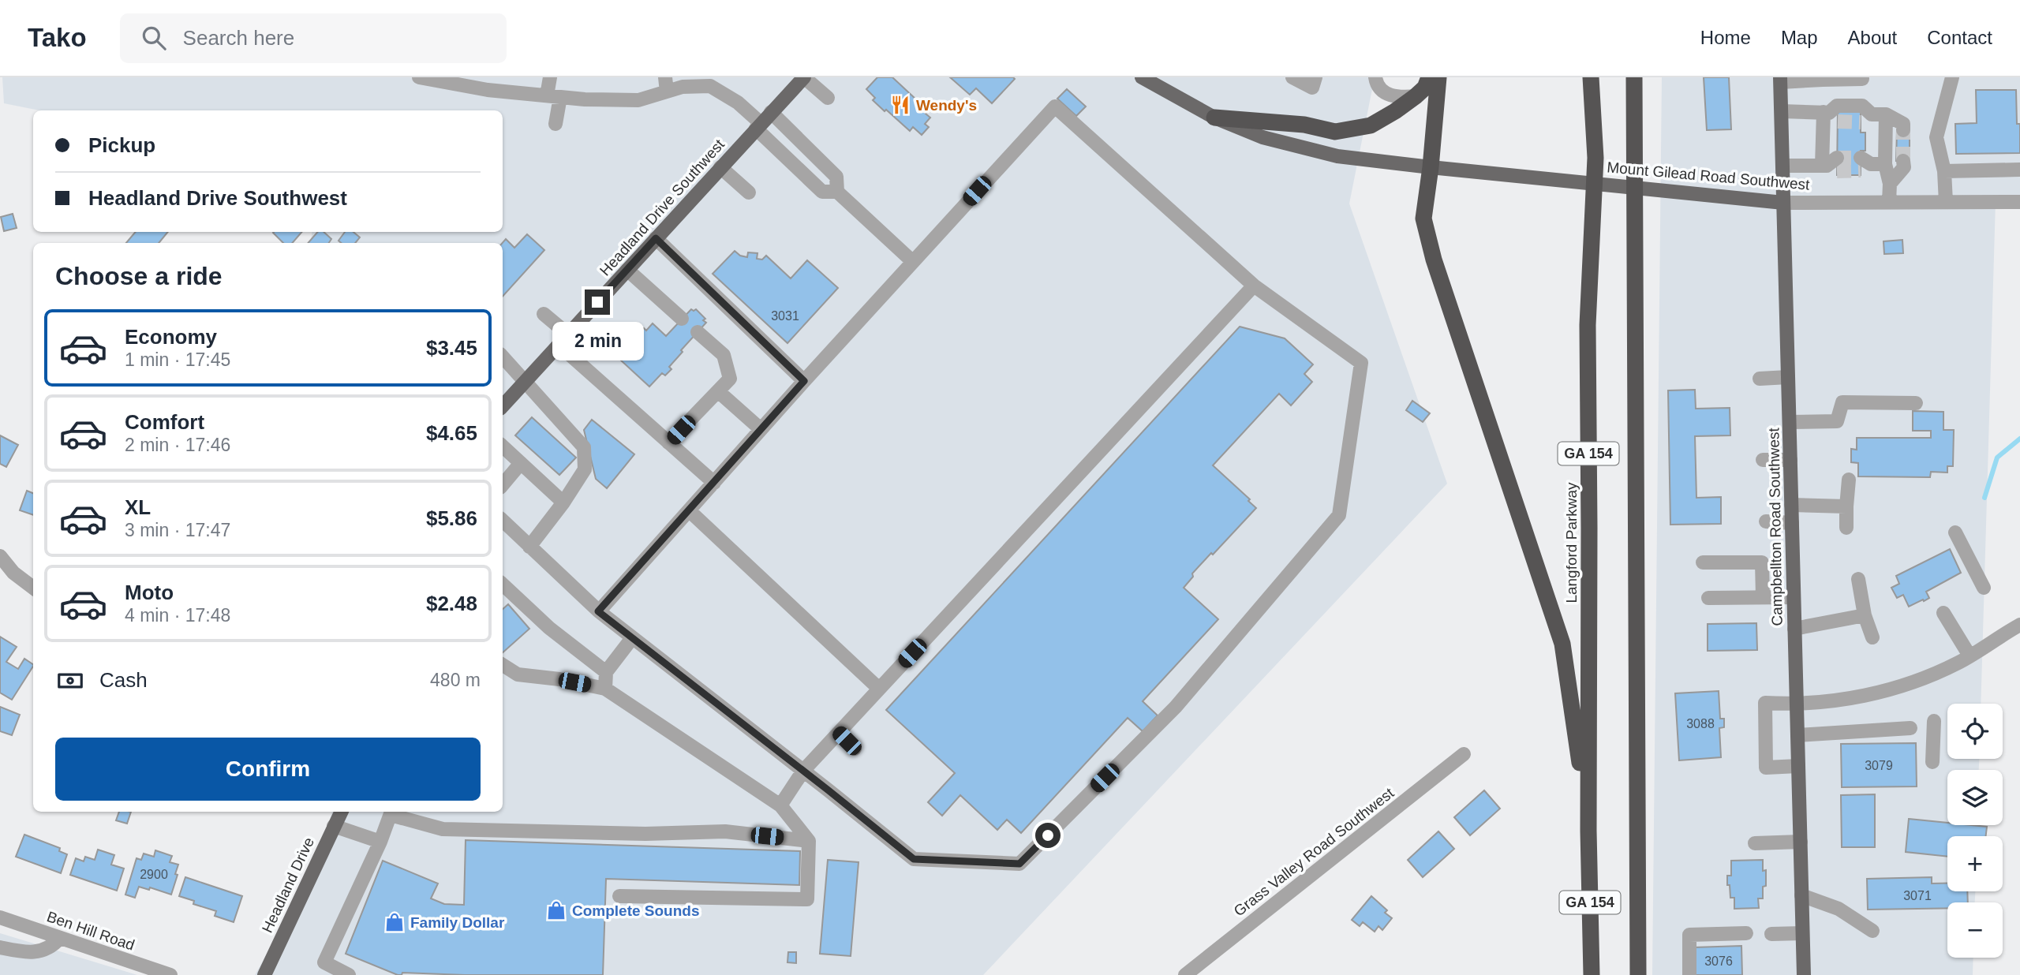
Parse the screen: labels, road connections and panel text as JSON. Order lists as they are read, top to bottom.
{
  "streets": {
    "highway": ["GA 154", "Langford Parkway"],
    "main road": [
      "Mount Gilead Road Southwest",
      "Headland Drive Southwest",
      "Campbellton Road Southwest",
      "Headland Drive"
    ],
    "street": ["Grass Valley Road Southwest", "Ben Hill Road"]
  },
  "crossings": [
    ["Mount Gilead Road Southwest", "Campbellton Road Southwest"]
  ],
  "places": {
    "restaurant": ["Wendy's"],
    "shop": ["Complete Sounds", "Family Dollar"]
  },
  "house_numbers": [
    "3031",
    "3088",
    "3079",
    "2900",
    "3071",
    "3076"
  ],
  "page": {
    "header": "Tako",
    "search": "Search here",
    "nav": [
      "Home",
      "Map",
      "About",
      "Contact"
    ],
    "banner": ["Pickup", "Headland Drive Southwest"],
    "heading": "Choose a ride",
    "list": [
      {
        "name": "Economy",
        "note": "1 min · 17:45",
        "value": "$3.45"
      },
      {
        "name": "Comfort",
        "note": "2 min · 17:46",
        "value": "$4.65"
      },
      {
        "name": "XL",
        "note": "3 min · 17:47",
        "value": "$5.86"
      },
      {
        "name": "Moto",
        "note": "4 min · 17:48",
        "value": "$2.48"
      }
    ],
    "bubble": "2 min",
    "pay": ["Cash", "480 m"],
    "map_buttons": ["+", "−"],
    "buttons": "Confirm"
  }
}
